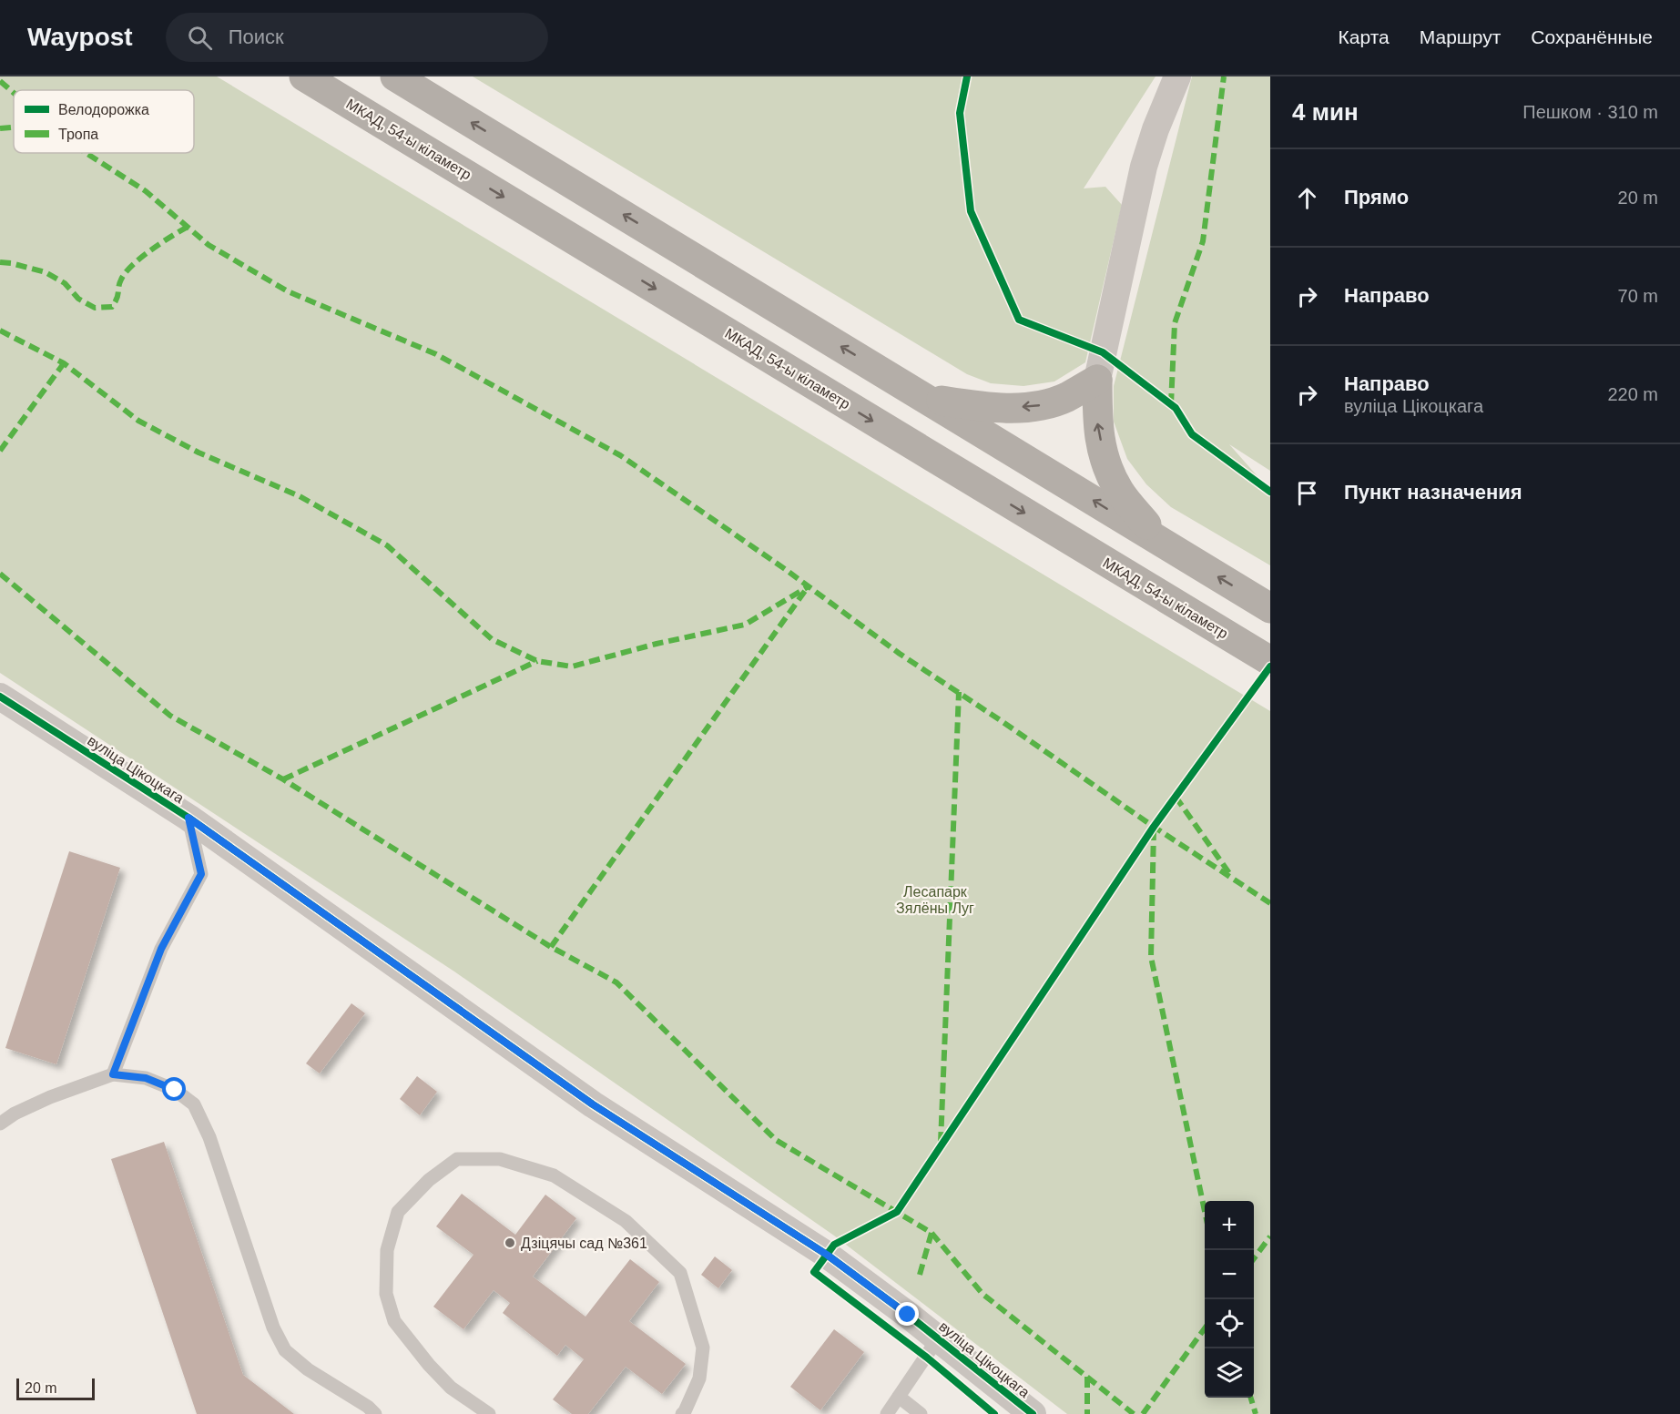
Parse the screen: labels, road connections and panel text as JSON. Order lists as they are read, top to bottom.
{
  "streets": {
    "highway": ["МКАД, 54-ы кіламетр"],
    "street": ["вуліца Цікоцкага"]
  },
  "parks": ["Лесапарк Зялёны Луг"],
  "places": ["Дзіцячы сад №361"],
  "legend": ["Велодорожка", "Тропа"],
  "scale_bar": "20 m",
  "page": {
    "header": "Waypost",
    "search": "Поиск",
    "nav": ["Карта", "Маршрут", "Сохранённые"],
    "heading": ["4 мин", "Пешком · 310 m"],
    "list": [
      ["Прямо", "20 m"],
      ["Направо", "70 m"],
      ["Направо", "вуліца Цікоцкага", "220 m"],
      "Пункт назначения"
    ],
    "map_buttons": ["+", "−"],
    "scale": "20 m"
  }
}
